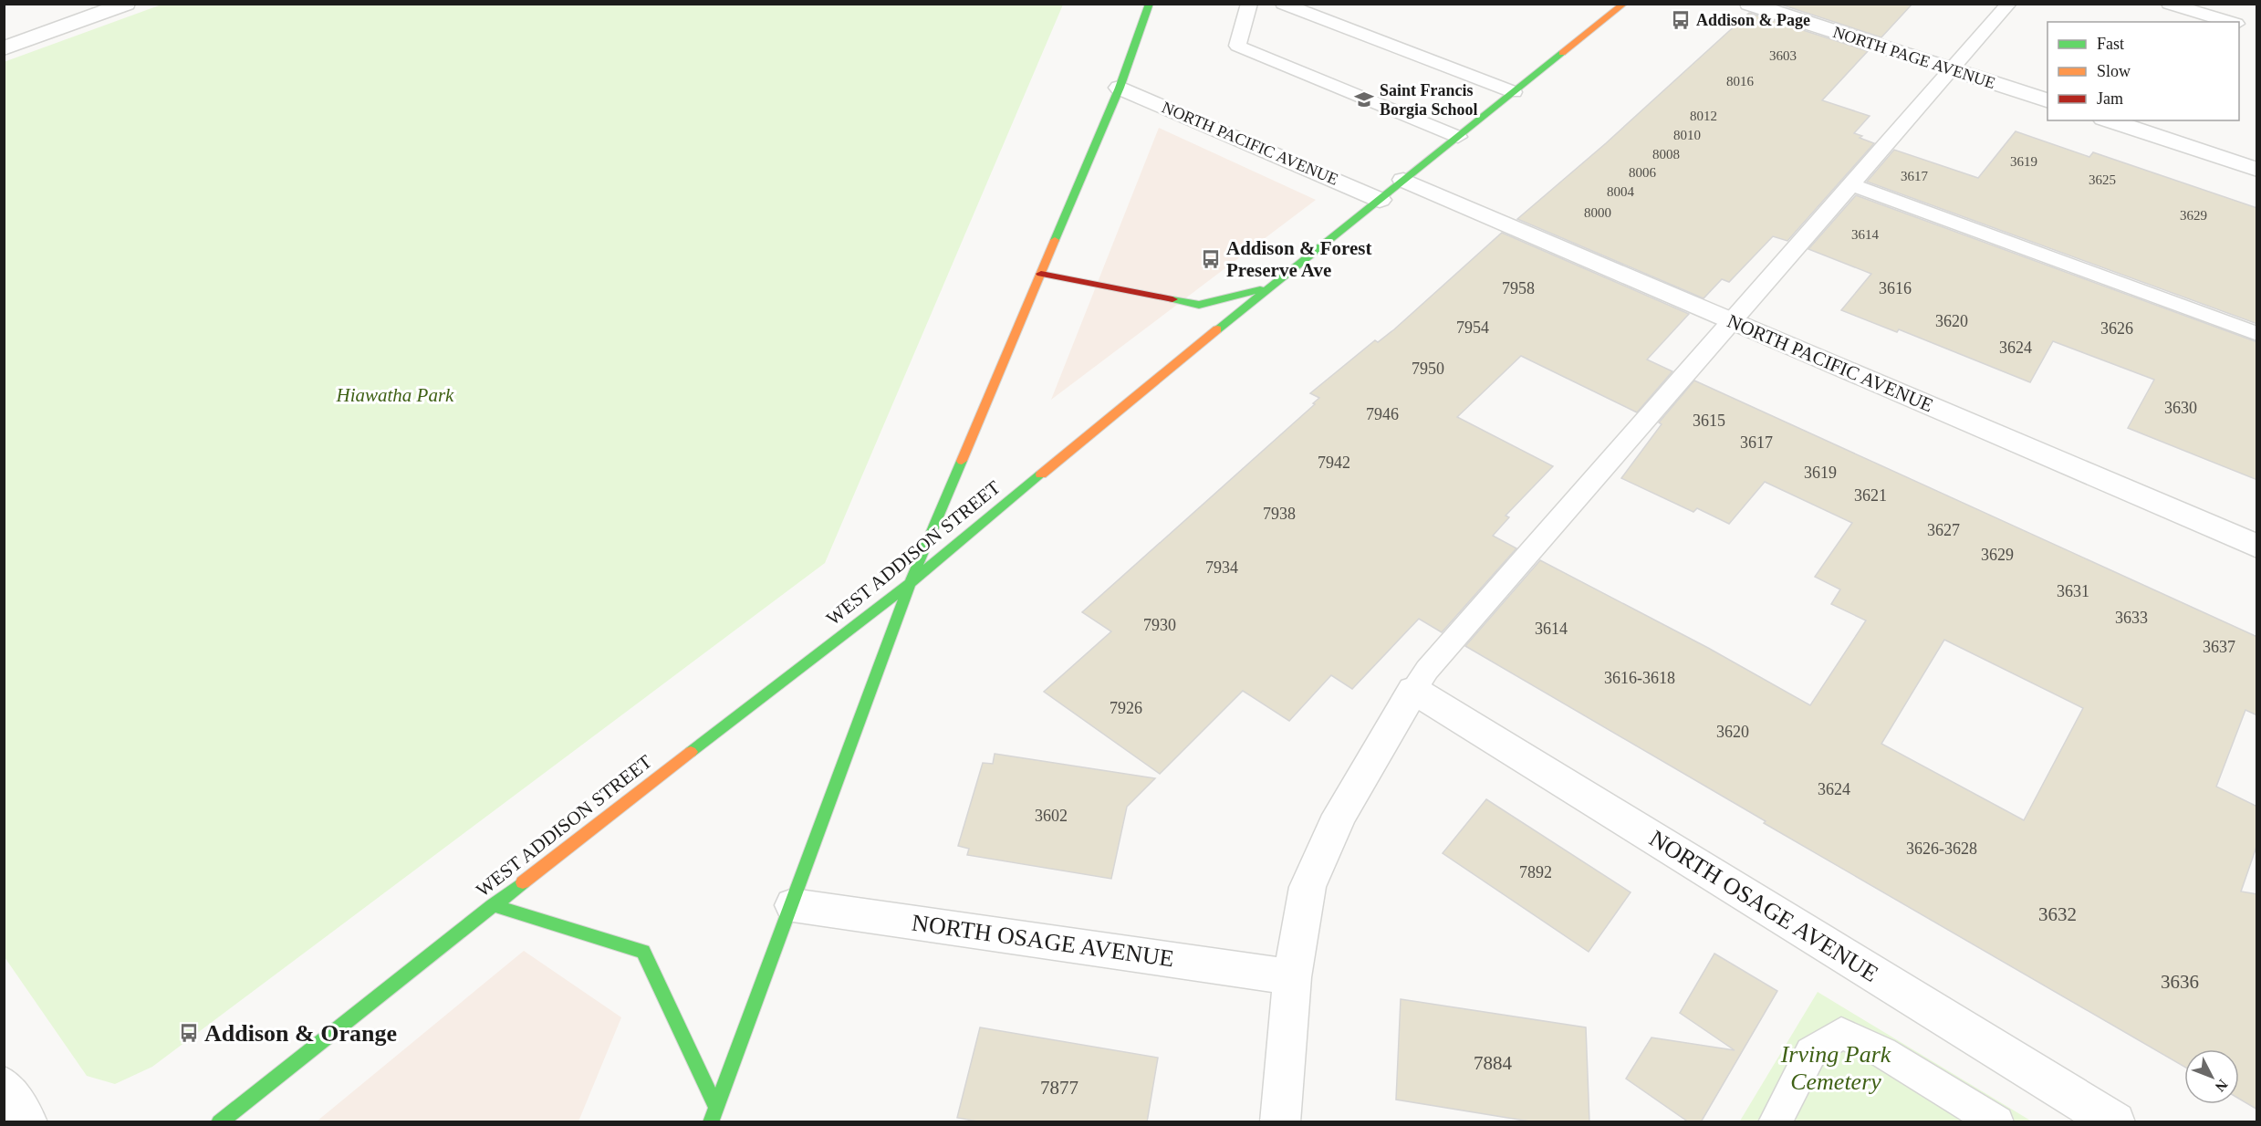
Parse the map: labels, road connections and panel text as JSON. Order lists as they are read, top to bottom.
{
  "streets": {
    "main road": ["WEST ADDISON STREET"],
    "street": ["NORTH PAGE AVENUE", "NORTH PACIFIC AVENUE", "NORTH OSAGE AVENUE"]
  },
  "crossings": [
    ["NORTH PACIFIC AVENUE", "WEST ADDISON STREET"]
  ],
  "parks": ["Hiawatha Park", "Irving Park Cemetery"],
  "places": {
    "bus stop": ["Addison & Page", "Addison & Forest Preserve Ave", "Addison & Orange"],
    "school or university": ["Saint Francis Borgia School"]
  },
  "house_numbers": [
    "3603",
    "8016",
    "8012",
    "8010",
    "8008",
    "3619",
    "8006",
    "3617",
    "3625",
    "8004",
    "8000",
    "3629",
    "3614",
    "7958",
    "3616",
    "3620",
    "7954",
    "3626",
    "3624",
    "7950",
    "3630",
    "7946",
    "3615",
    "3617",
    "7942",
    "3619",
    "3621",
    "7938",
    "3627",
    "3629",
    "7934",
    "3631",
    "3633",
    "7930",
    "3614",
    "3637",
    "3616-3618",
    "7926",
    "3620",
    "3624",
    "3602",
    "3626-3628",
    "7892",
    "3632",
    "3636",
    "7884",
    "7877"
  ],
  "legend": ["Fast", "Slow", "Jam"],
  "north": "bottom right"
}
